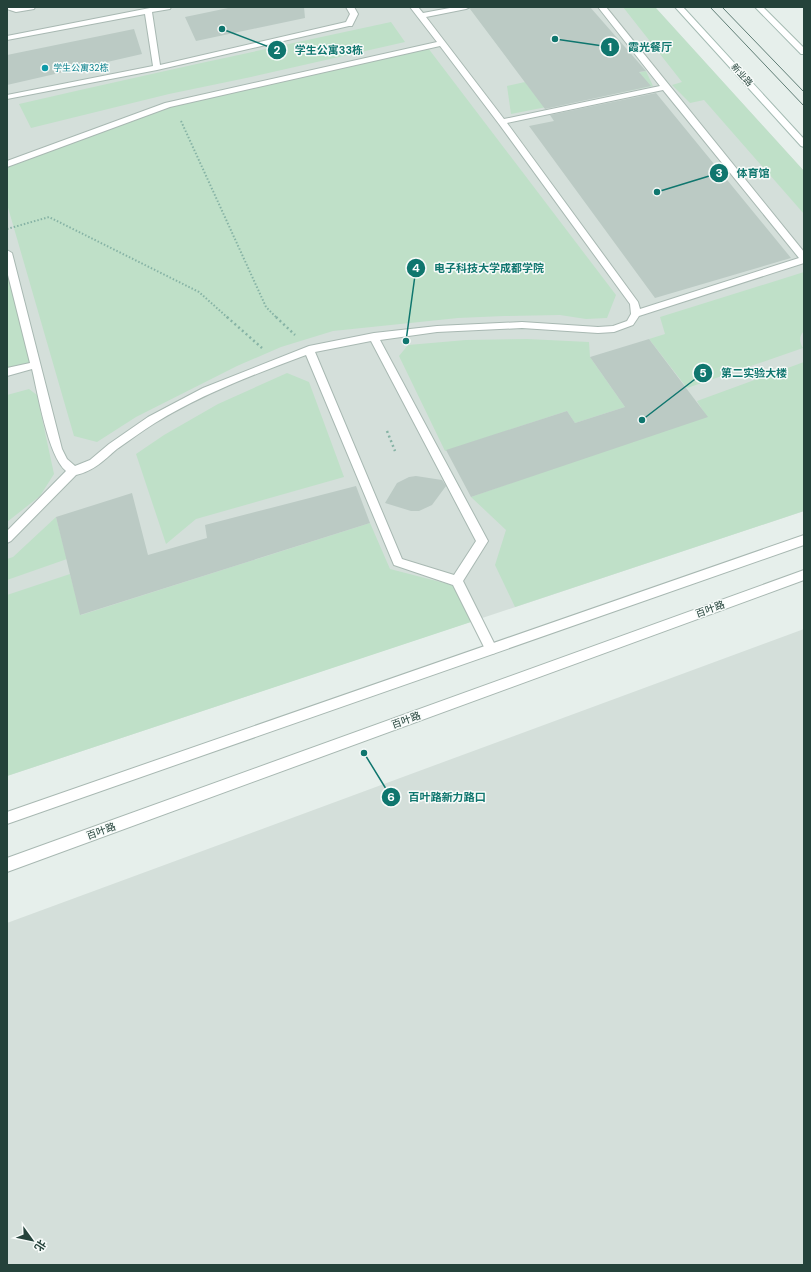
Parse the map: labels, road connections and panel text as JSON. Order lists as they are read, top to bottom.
{
  "streets": {
    "street": ["新业路", "百叶路"]
  },
  "places": [
    "学生公寓33栋",
    "霞光餐厅",
    "学生公寓32栋",
    "体育馆",
    "电子科技大学成都学院",
    "第二实验大楼",
    "百叶路新力路口"
  ],
  "north": "bottom right"
}
